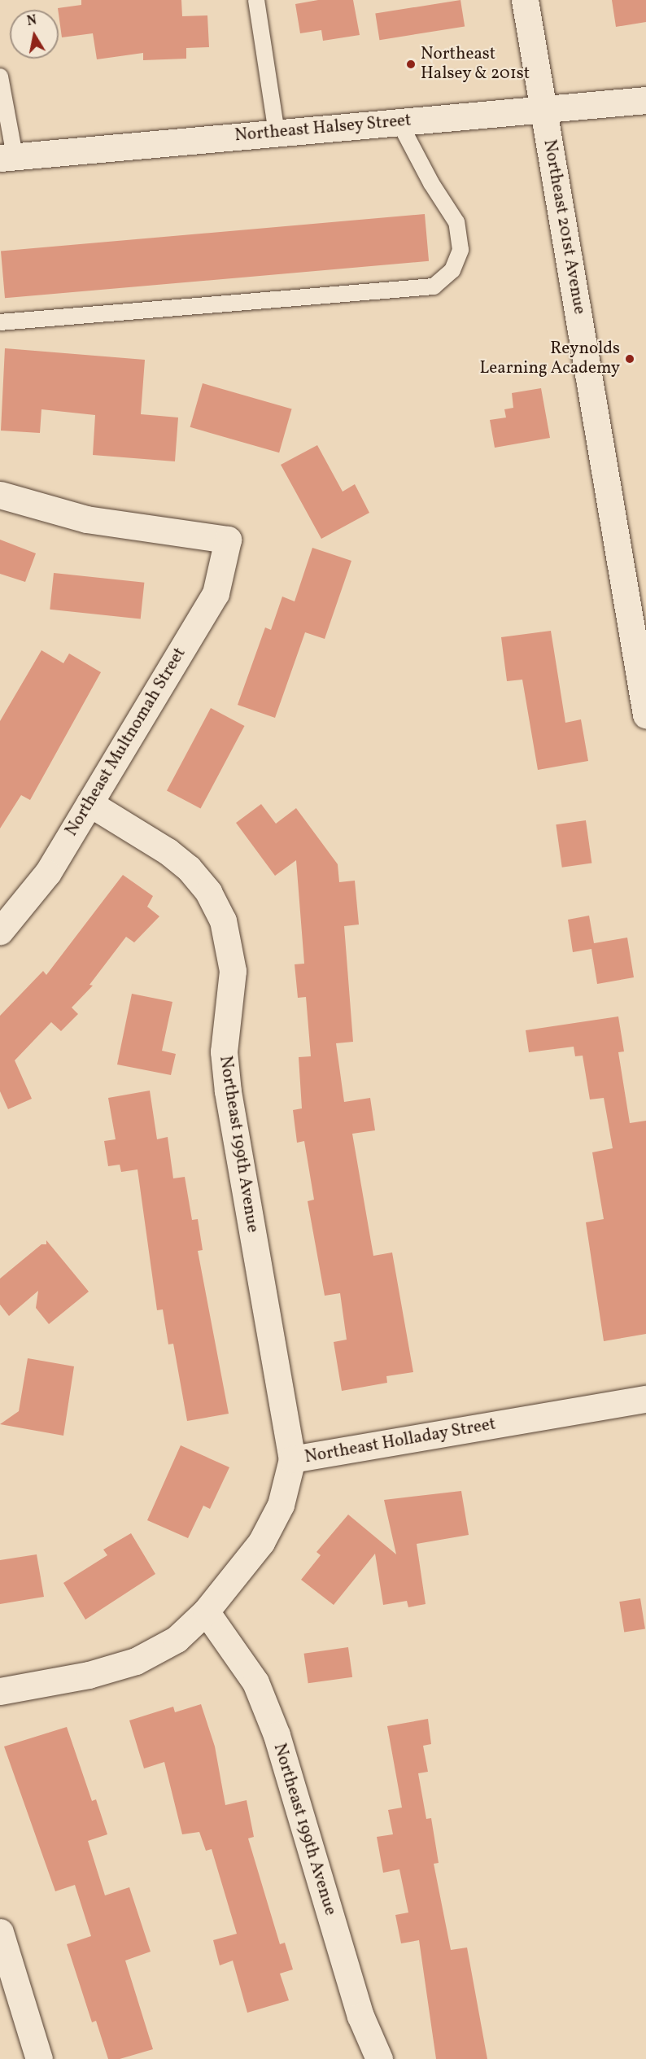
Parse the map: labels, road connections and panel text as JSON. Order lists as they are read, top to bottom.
{
  "streets": {
    "street": [
      "Northeast Halsey Street",
      "Northeast 201st Avenue",
      "Northeast Multnomah Street",
      "Northeast 199th Avenue",
      "Northeast Holladay Street"
    ]
  },
  "crossings": [
    ["Northeast Halsey Street", "Northeast 201st Avenue"],
    ["Northeast Multnomah Street", "Northeast 199th Avenue"],
    ["Northeast 199th Avenue", "Northeast Holladay Street"]
  ],
  "places": ["Northeast Halsey & 201st", "Reynolds Learning Academy"],
  "north": "top"
}
